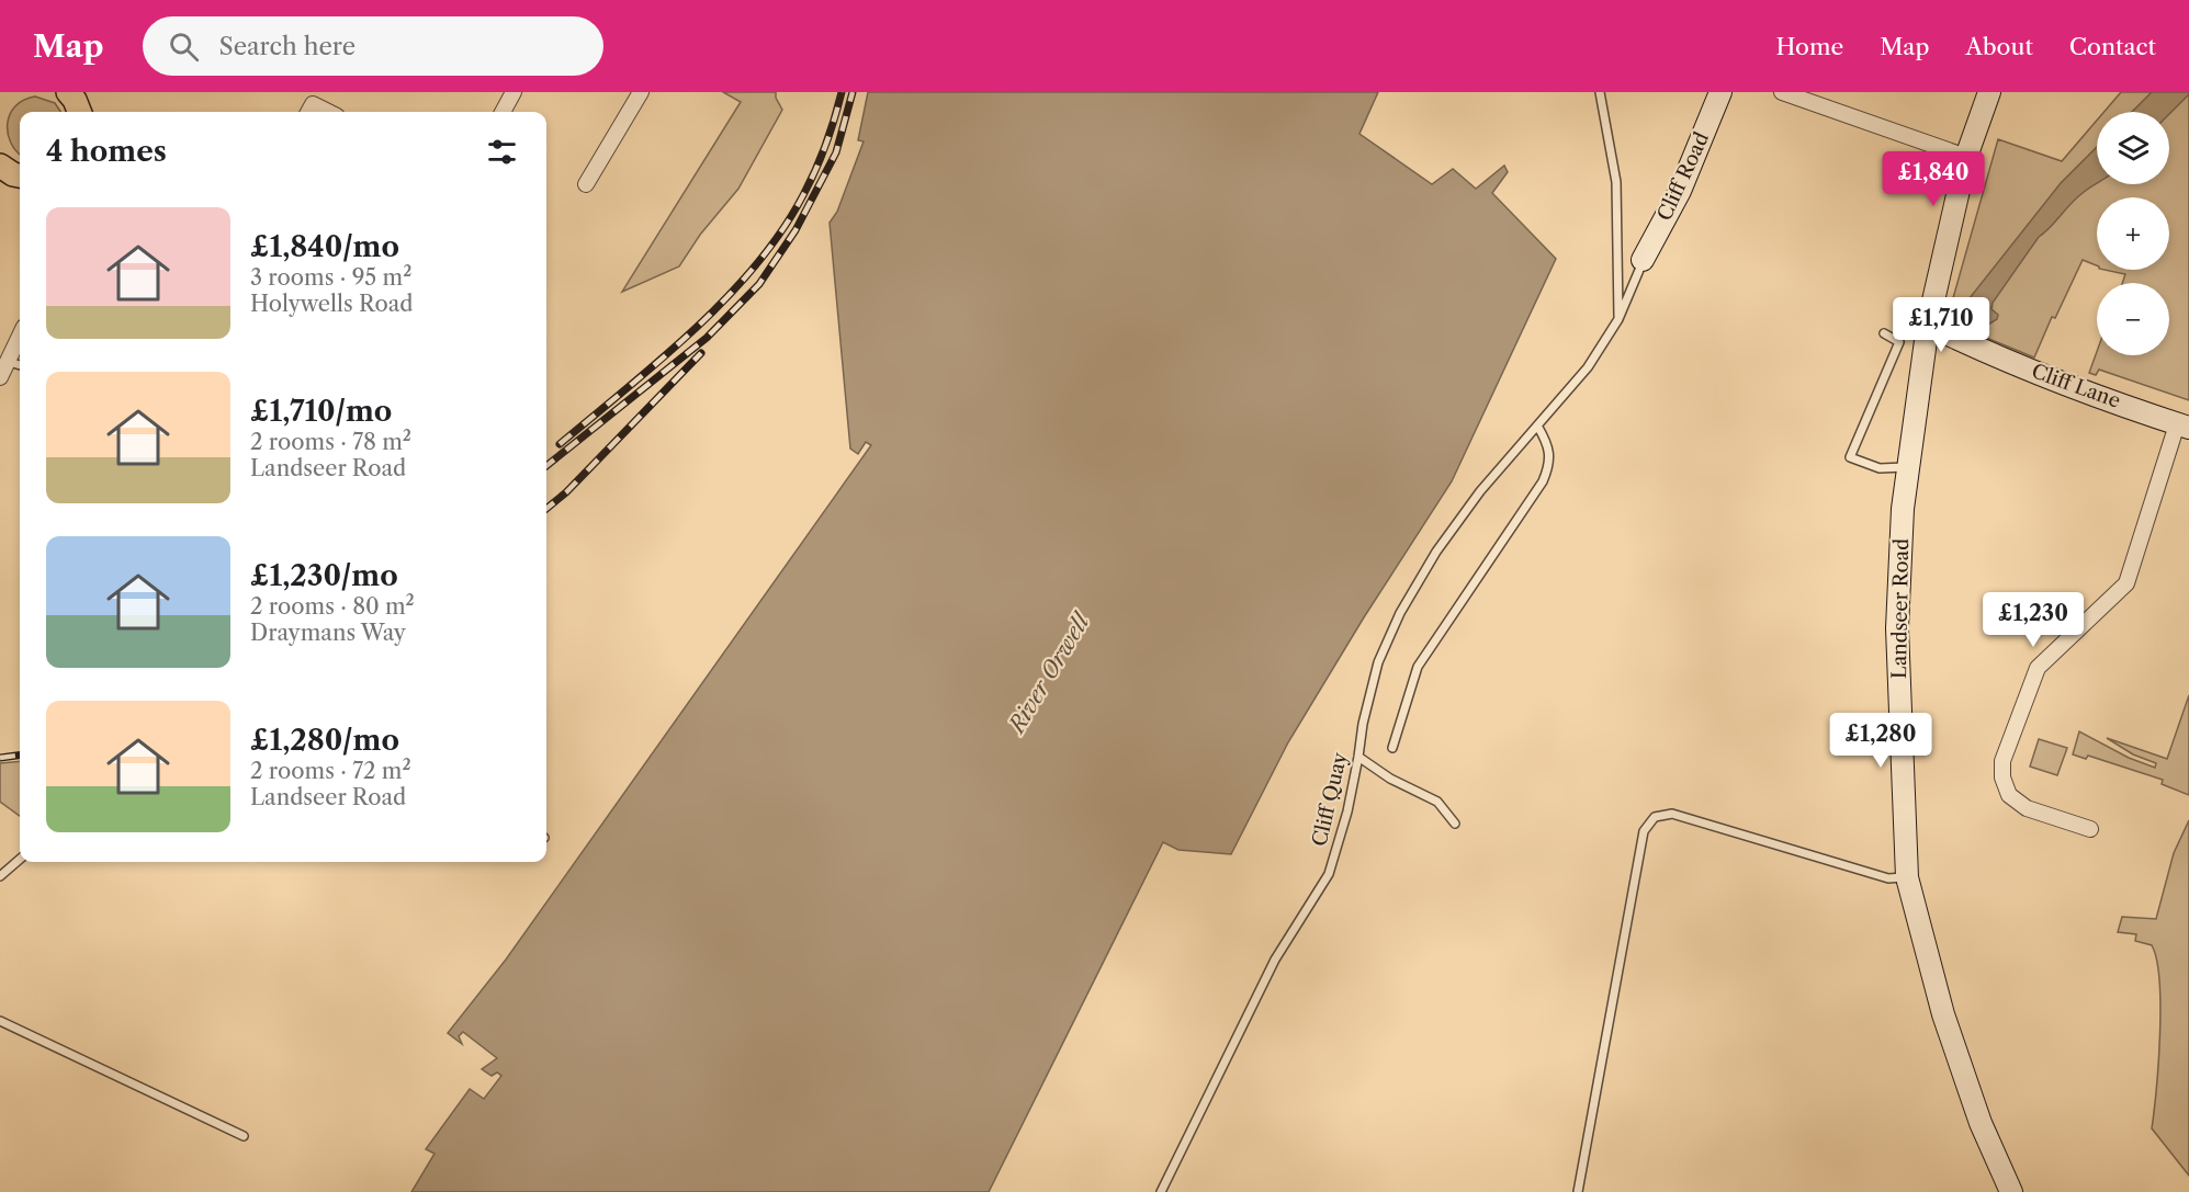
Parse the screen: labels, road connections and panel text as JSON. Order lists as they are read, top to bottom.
{
  "streets": {
    "street": ["Cliff Road", "Cliff Lane", "Landseer Road"],
    "lane": ["Cliff Quay"]
  },
  "crossings": [
    ["Cliff Road", "Cliff Quay"],
    ["Cliff Lane", "Landseer Road"]
  ],
  "water": ["River Orwell"],
  "page": {
    "header": "Map",
    "search": "Search here",
    "nav": [
      "Home",
      "Map",
      "About",
      "Contact"
    ],
    "map_buttons": ["+", "−"],
    "heading": "4 homes",
    "price": [
      "£1,840",
      "£1,710",
      "£1,230",
      "£1,280"
    ],
    "list": [
      {
        "name": "£1,840/mo",
        "note": "3 rooms · 95 m² · Holywells Road"
      },
      {
        "name": "£1,710/mo",
        "note": "2 rooms · 78 m² · Landseer Road"
      },
      {
        "name": "£1,230/mo",
        "note": "2 rooms · 80 m² · Draymans Way"
      },
      {
        "name": "£1,280/mo",
        "note": "2 rooms · 72 m² · Landseer Road"
      }
    ]
  }
}
